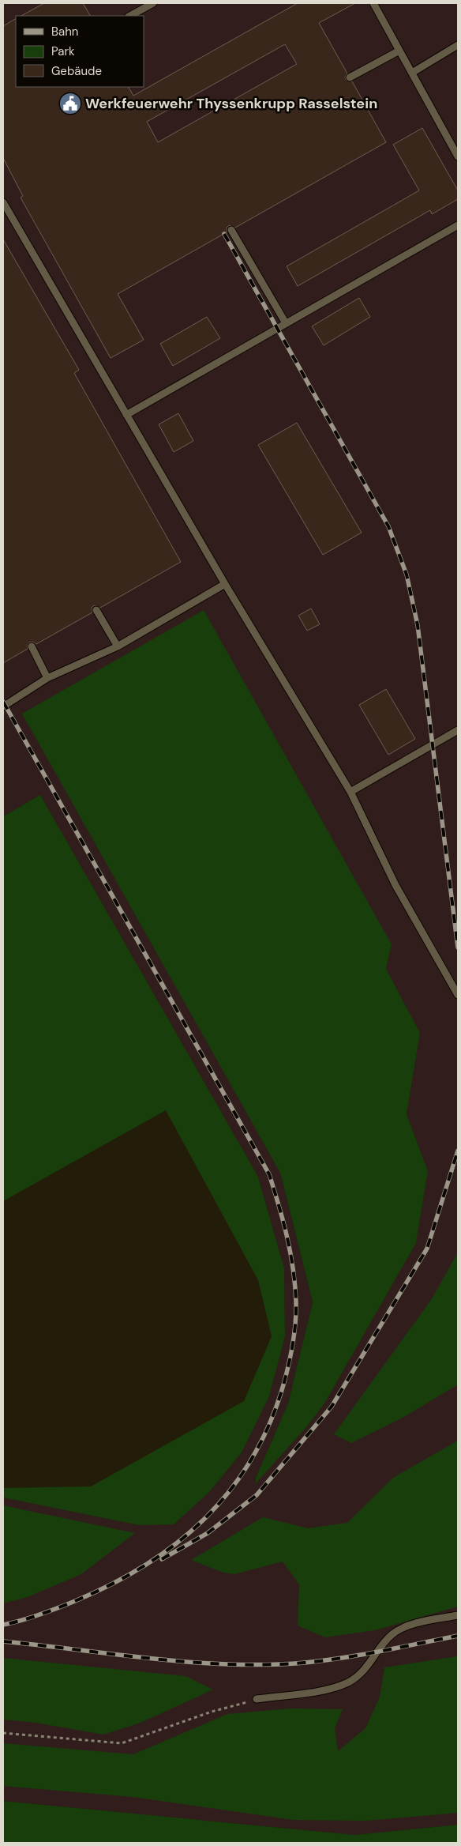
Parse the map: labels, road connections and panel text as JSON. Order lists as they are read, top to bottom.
{
  "places": {
    "public building": ["Werkfeuerwehr Thyssenkrupp Rasselstein"]
  },
  "legend": ["Bahn", "Park", "Gebäude"]
}
